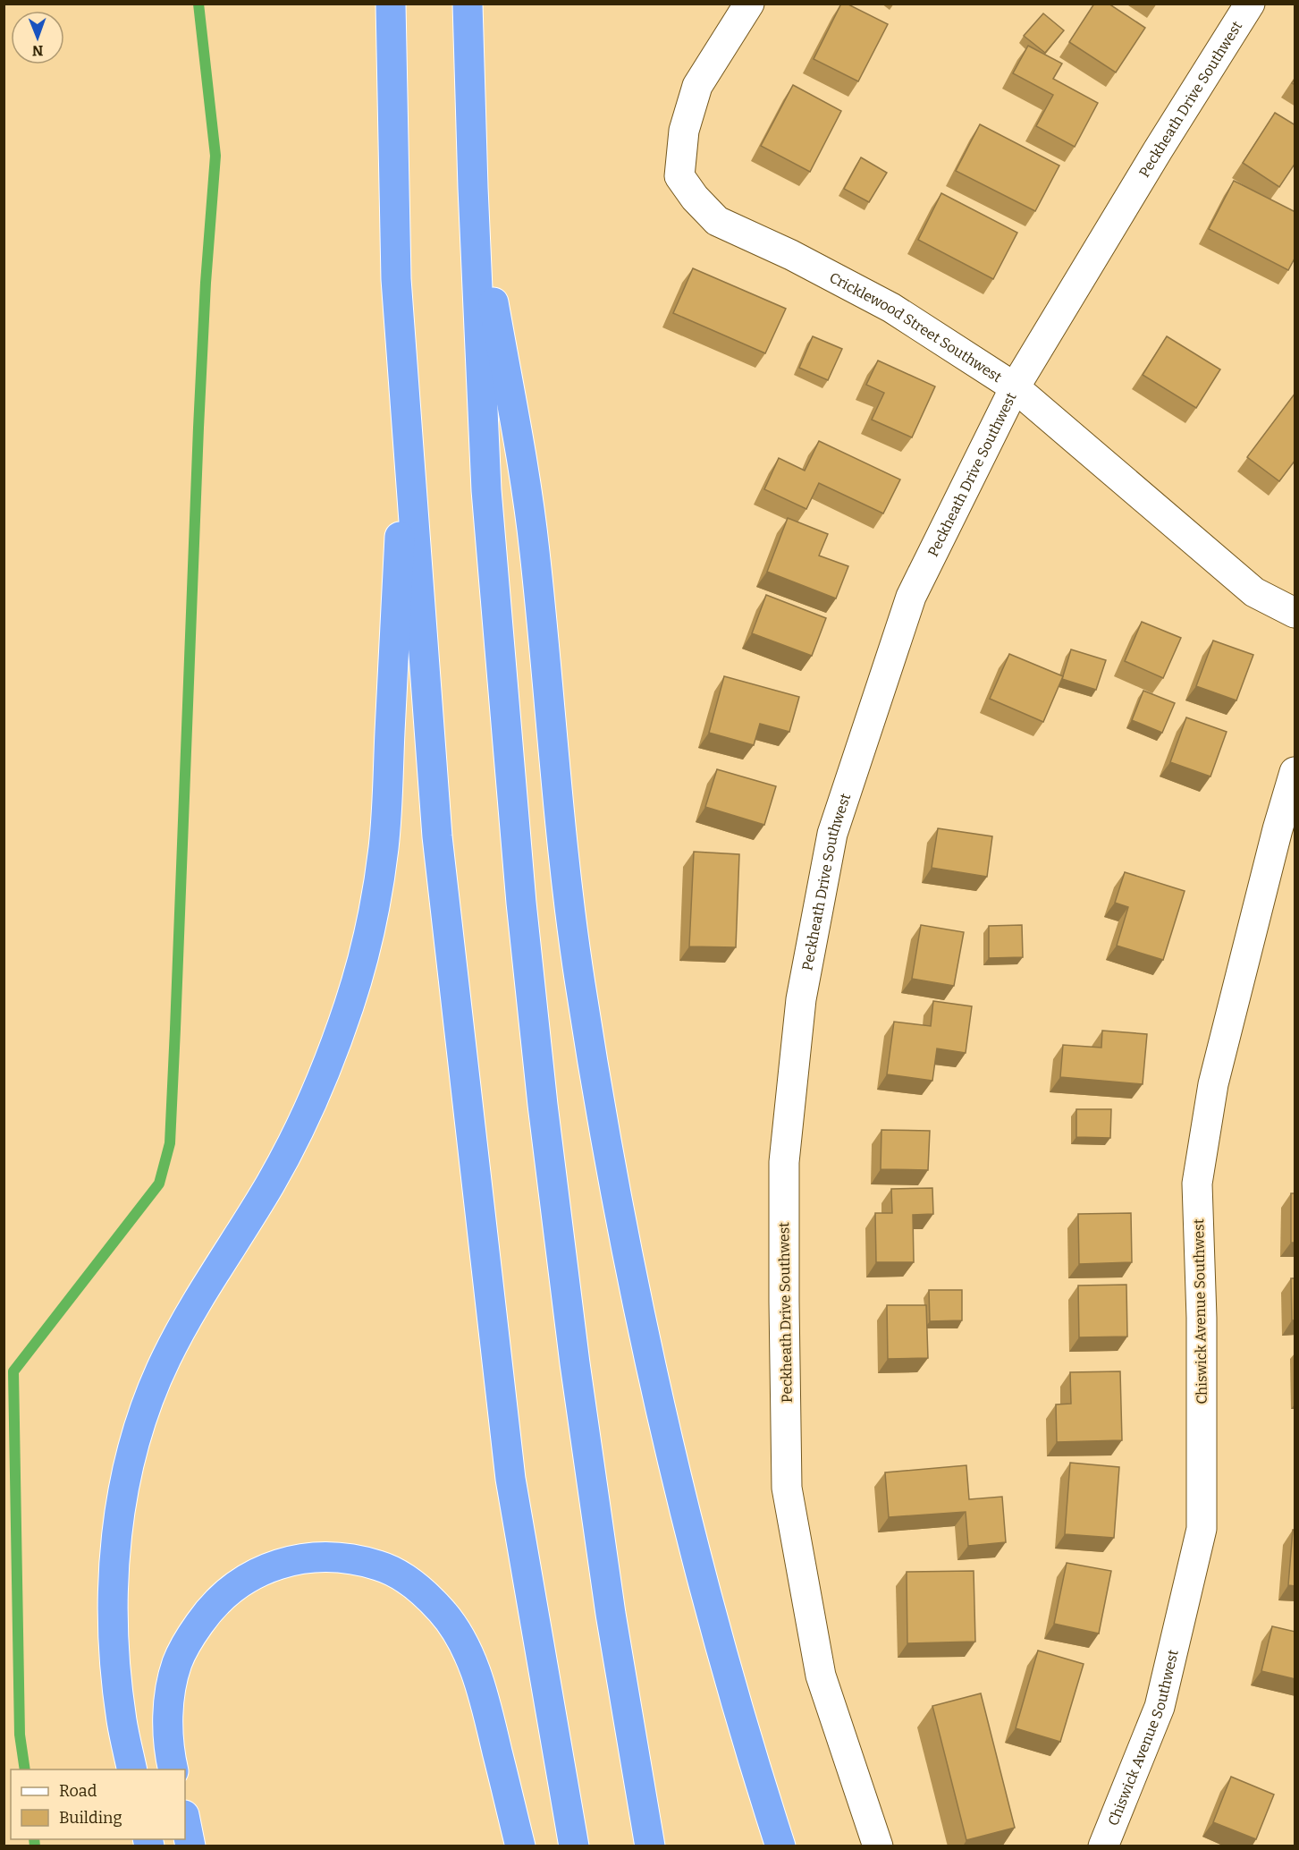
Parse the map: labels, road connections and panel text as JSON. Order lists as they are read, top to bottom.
{
  "streets": {
    "street": ["Peckheath Drive Southwest", "Cricklewood Street Southwest", "Chiswick Avenue Southwest"]
  },
  "crossings": [
    ["Peckheath Drive Southwest", "Cricklewood Street Southwest"]
  ],
  "legend": ["Road", "Building"],
  "north": "bottom"
}
